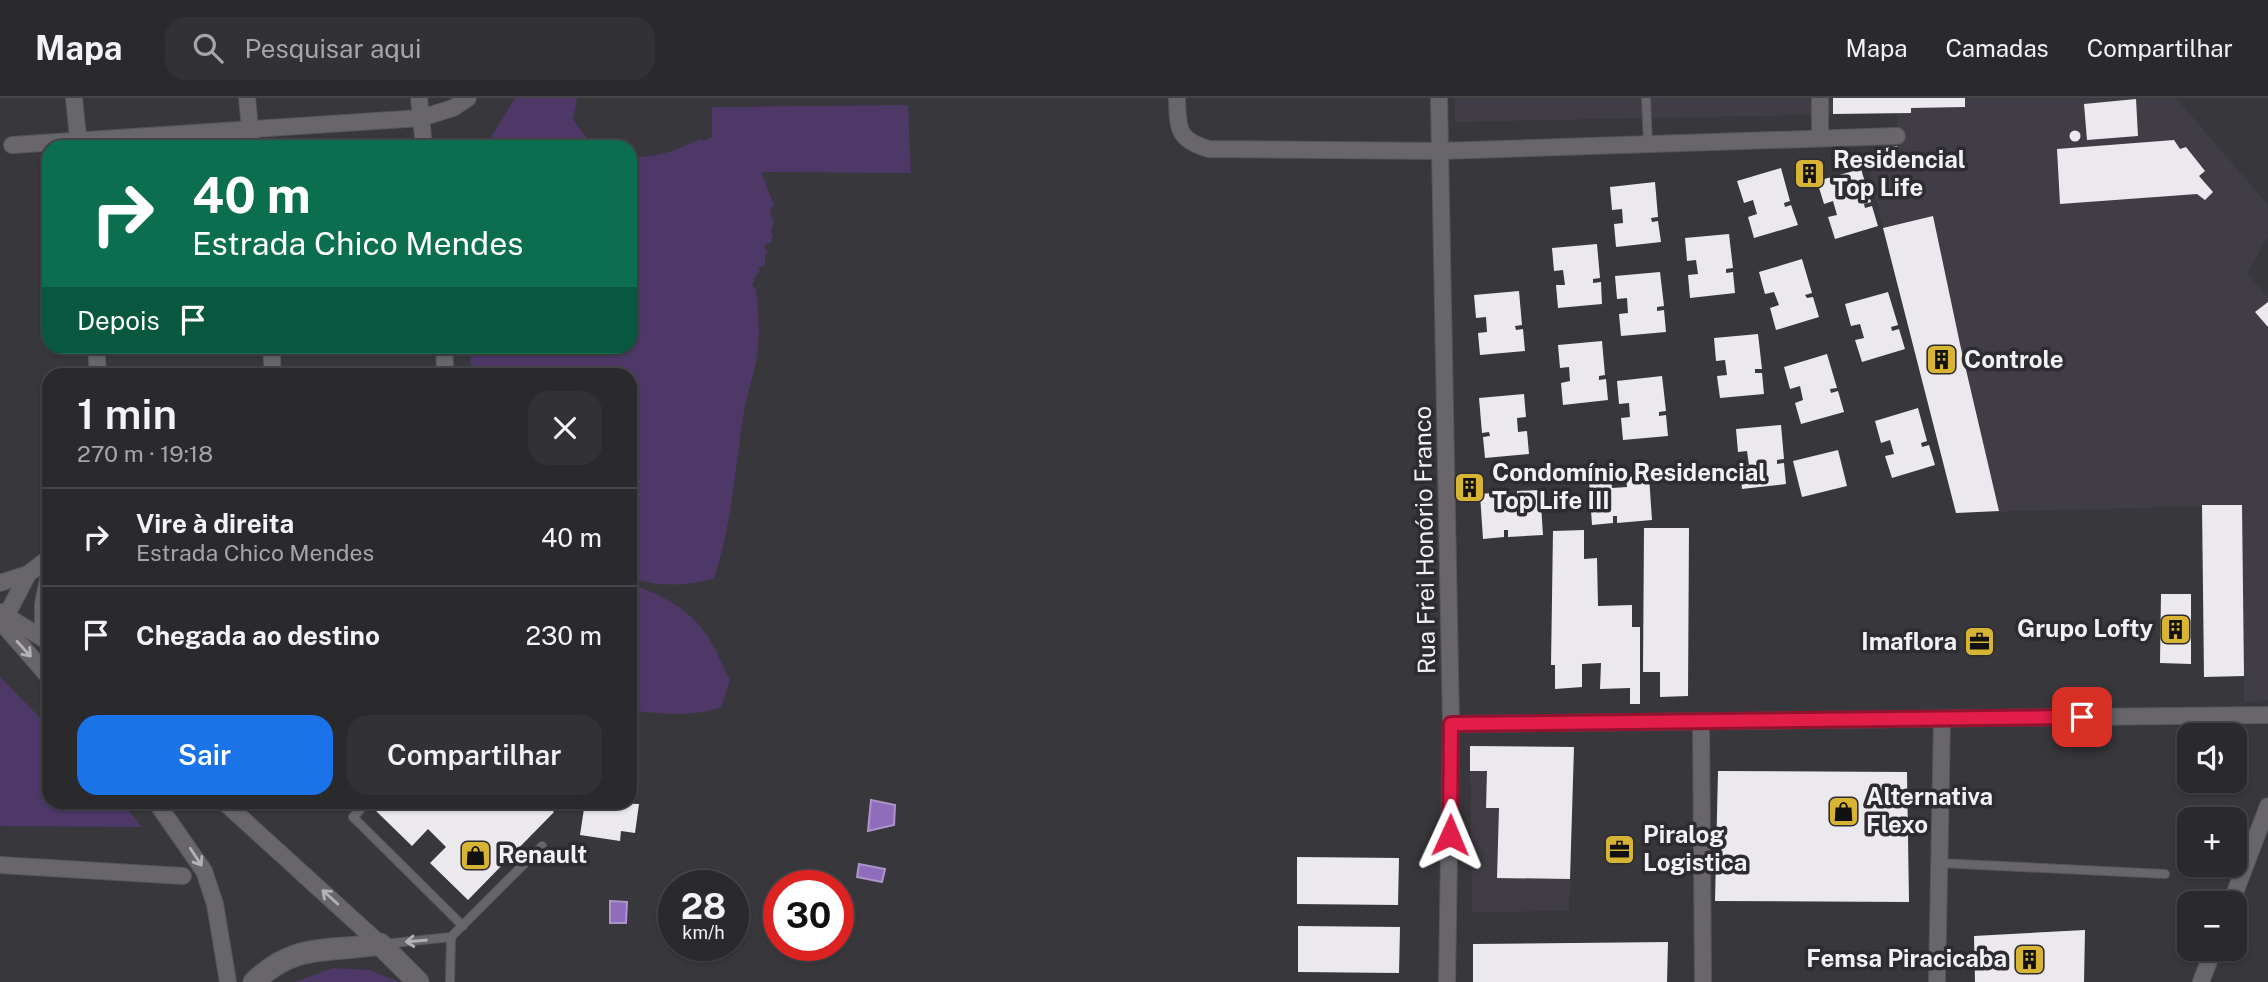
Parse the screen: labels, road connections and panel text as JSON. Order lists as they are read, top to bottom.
{
  "streets": {
    "street": ["Rua Frei Honório Franco"]
  },
  "places": {
    "building": [
      "Residencial Top Life",
      "Controle",
      "Condomínio Residencial Top Life III",
      "Grupo Lofty",
      "Femsa Piracicaba"
    ],
    "office": ["Imaflora", "Piralog Logistica"],
    "shop": ["Alternativa Flexo", "Renault"]
  },
  "page": {
    "header": "Mapa",
    "search": "Pesquisar aqui",
    "nav": ["Mapa", "Camadas", "Compartilhar"],
    "turn": ["40 m", "Estrada Chico Mendes"],
    "then": "Depois",
    "heading": ["1 min", "270 m · 19:18"],
    "list": [
      {
        "name": "Vire à direita",
        "note": "Estrada Chico Mendes",
        "value": "40 m"
      },
      {
        "name": "Chegada ao destino",
        "value": "230 m"
      }
    ],
    "buttons": ["Sair", "Compartilhar"],
    "map_buttons": ["+", "−"],
    "speed": "28 km/h",
    "limit": "30"
  }
}
